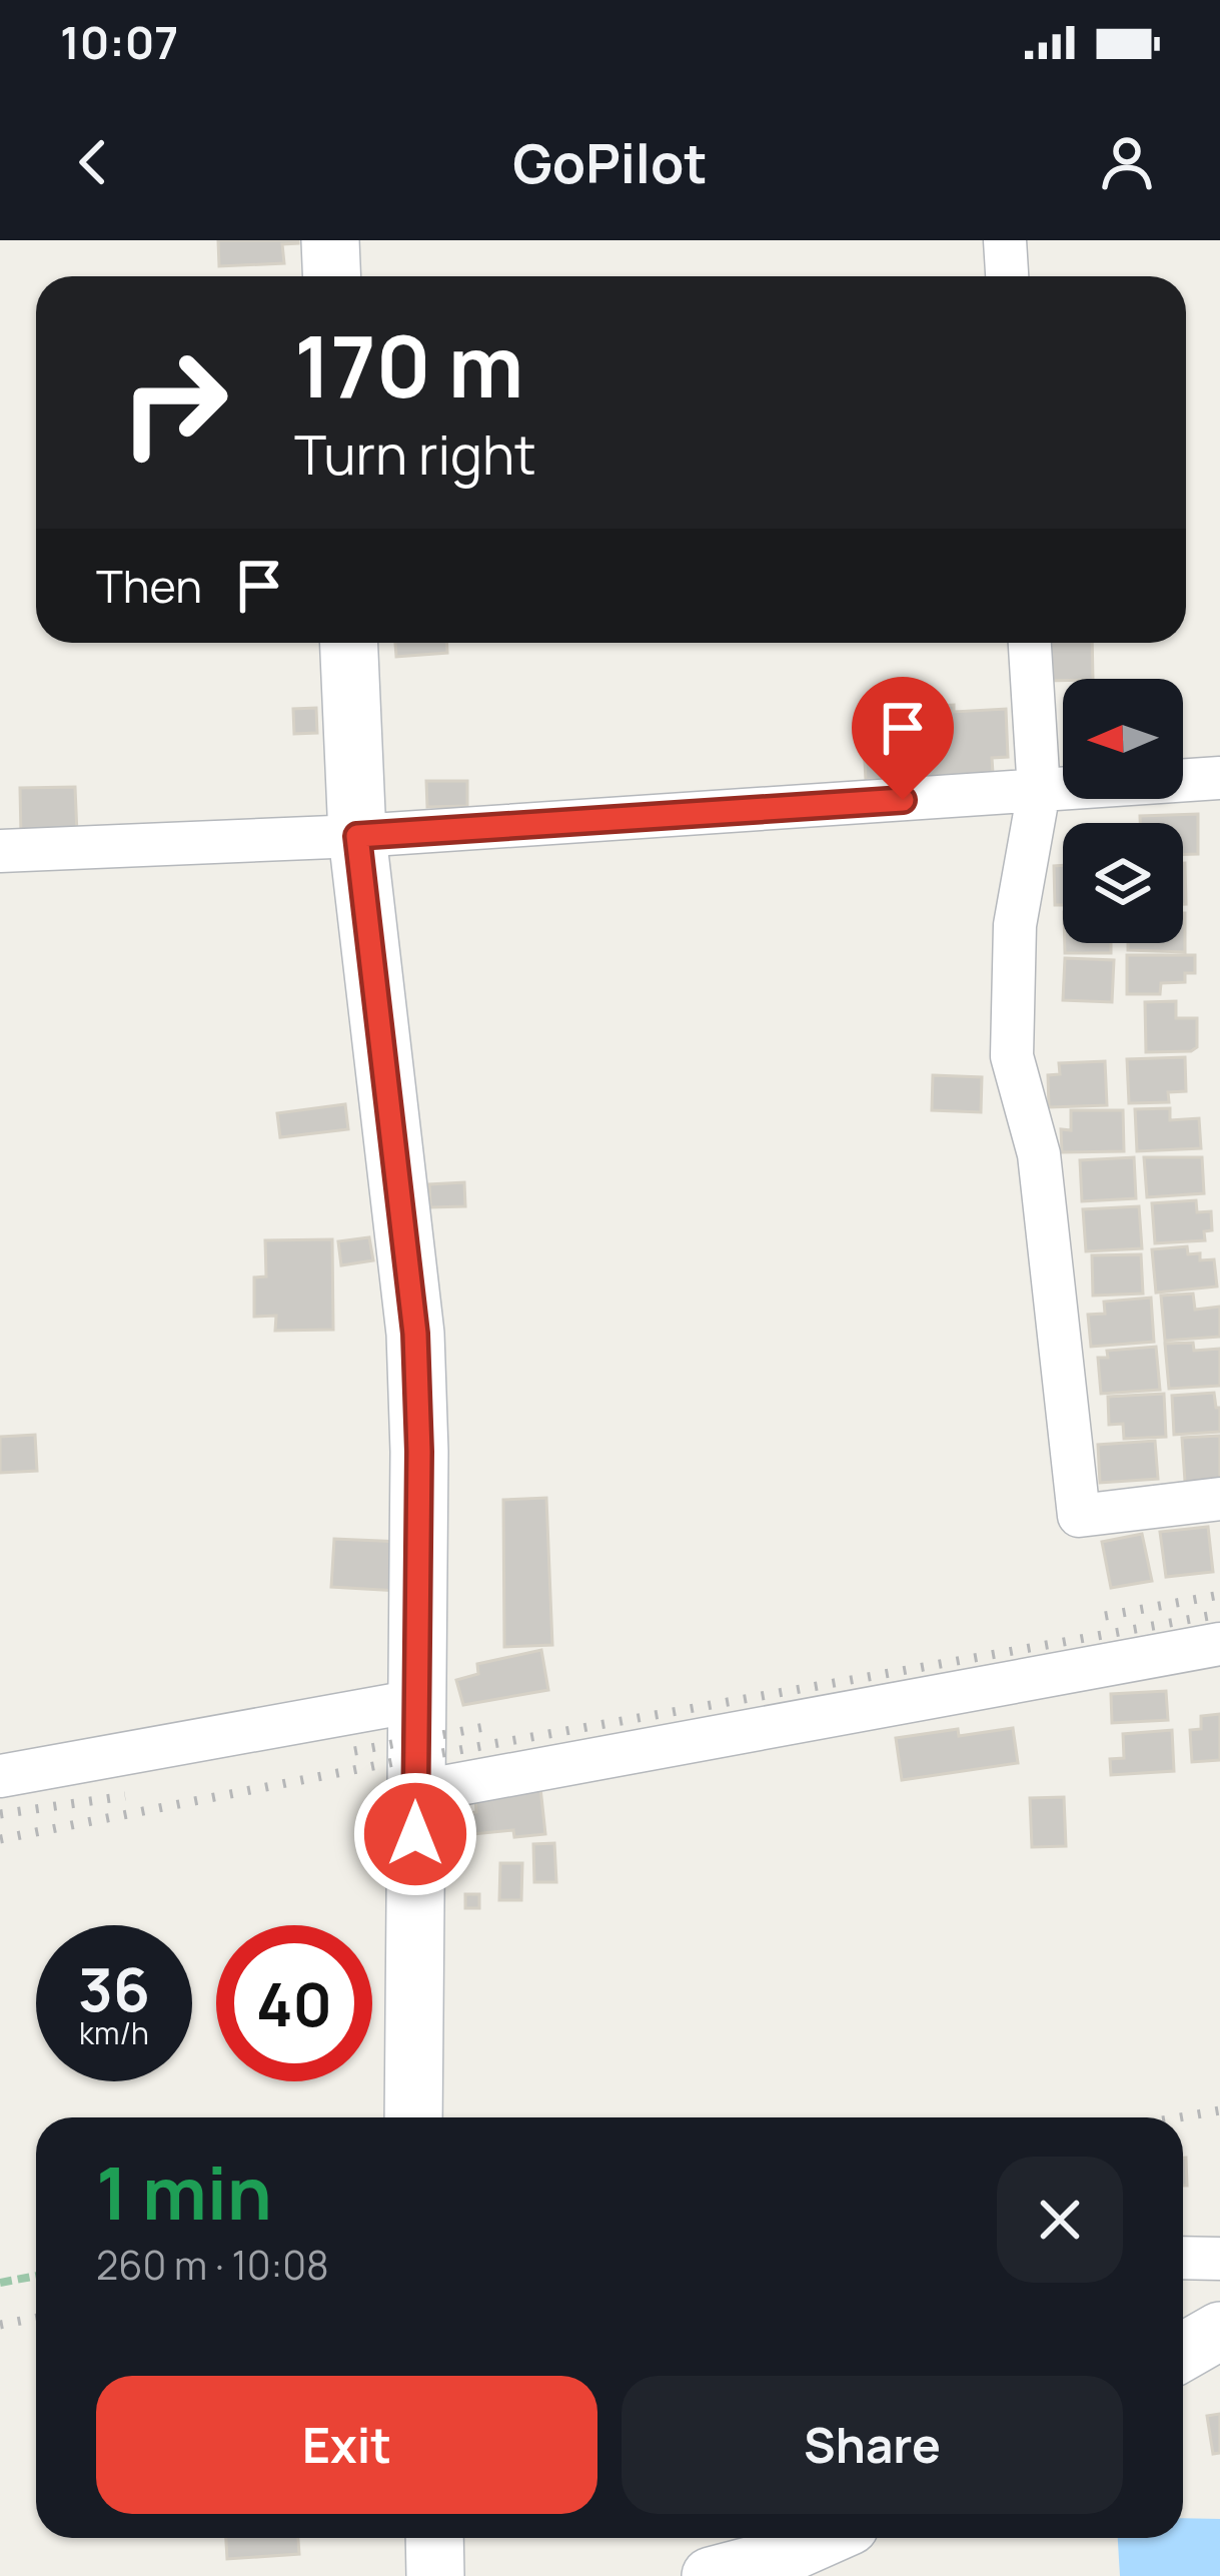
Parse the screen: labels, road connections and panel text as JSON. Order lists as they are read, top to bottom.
{
  "north": "left",
  "page": {
    "status": "10:07",
    "header": "GoPilot",
    "turn": ["170 m", "Turn right"],
    "then": "Then",
    "speed": "36 km/h",
    "limit": "40",
    "heading": ["1 min", "260 m · 10:08"],
    "buttons": ["Exit", "Share"]
  }
}
